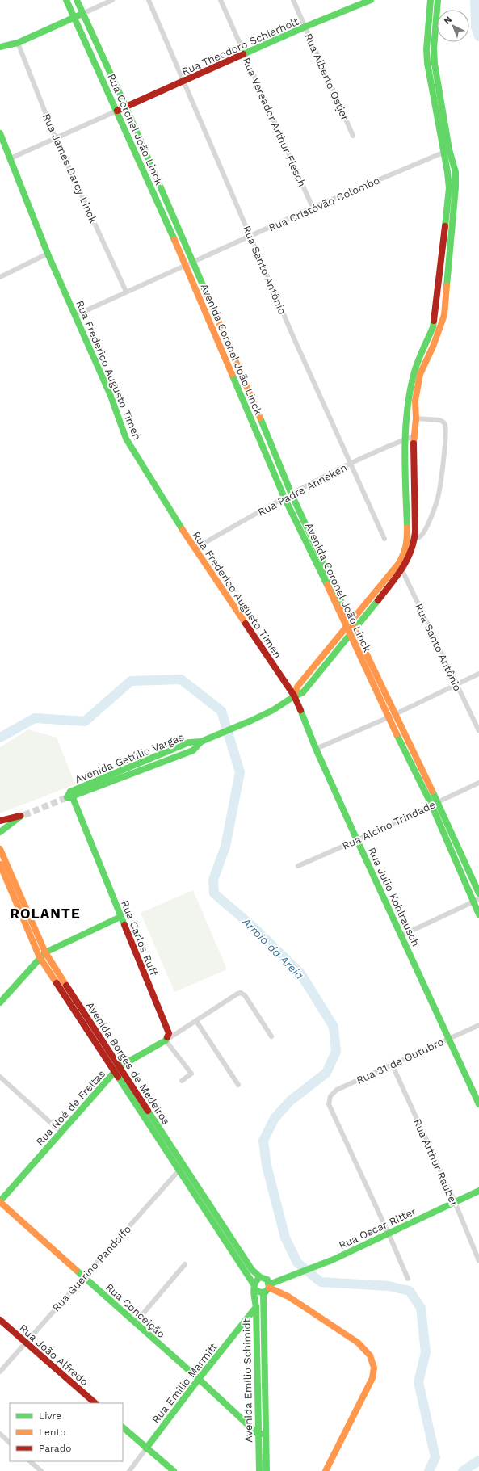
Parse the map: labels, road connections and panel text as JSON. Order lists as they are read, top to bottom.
{
  "streets": {
    "main road": [
      "Rua Theodoro Schierholt",
      "Rua Coronel João Linck",
      "Avenida Coronel João Linck",
      "Rua Frederico Augusto Timen",
      "Avenida Getúlio Vargas",
      "Rua Julio Kohlrausch",
      "Rua Carlos Ruff",
      "Avenida Borges de Medeiros",
      "Rua Noé de Freitas",
      "Rua Oscar Ritter",
      "Rua Conceição",
      "Rua João Alfredo",
      "Avenida Emílio Schimidt",
      "Rua Emilio Marmitt"
    ],
    "street": [
      "Rua Alberto Ostjer",
      "Rua Vereador Arthur Flesch",
      "Rua James Darcy Linck",
      "Rua Cristóvão Colombo",
      "Rua Santo Antônio",
      "Rua Padre Anneken",
      "Rua Alcino Trindade",
      "Rua 31 de Outubro",
      "Rua Arthur Rauber",
      "Rua Guerino Pandolfo"
    ]
  },
  "crossings": [
    ["Rua Theodoro Schierholt", "Rua Alberto Ostjer"],
    ["Rua Theodoro Schierholt", "Rua Vereador Arthur Flesch"],
    ["Rua Theodoro Schierholt", "Rua Coronel João Linck"],
    ["Rua Theodoro Schierholt", "Rua Santo Antônio"],
    ["Rua Vereador Arthur Flesch", "Rua Cristóvão Colombo"],
    ["Rua Coronel João Linck", "Rua Cristóvão Colombo"],
    ["Rua Coronel João Linck", "Avenida Coronel João Linck"],
    ["Rua James Darcy Linck", "Rua Cristóvão Colombo"],
    ["Rua Cristóvão Colombo", "Rua Santo Antônio"],
    ["Rua Cristóvão Colombo", "Avenida Coronel João Linck"],
    ["Rua Cristóvão Colombo", "Rua Frederico Augusto Timen"],
    ["Rua Cristóvão Colombo", "Avenida Getúlio Vargas"],
    ["Rua Santo Antônio", "Rua Padre Anneken"],
    ["Rua Santo Antônio", "Avenida Getúlio Vargas"],
    ["Avenida Coronel João Linck", "Rua Padre Anneken"],
    ["Avenida Coronel João Linck", "Avenida Getúlio Vargas"],
    ["Avenida Coronel João Linck", "Rua Alcino Trindade"],
    ["Rua Frederico Augusto Timen", "Rua Padre Anneken"],
    ["Rua Frederico Augusto Timen", "Avenida Getúlio Vargas"],
    ["Rua Frederico Augusto Timen", "Rua Julio Kohlrausch"],
    ["Rua Padre Anneken", "Avenida Getúlio Vargas"],
    ["Avenida Getúlio Vargas", "Rua Julio Kohlrausch"],
    ["Avenida Getúlio Vargas", "Rua Carlos Ruff"],
    ["Rua Alcino Trindade", "Rua Julio Kohlrausch"],
    ["Rua Julio Kohlrausch", "Rua 31 de Outubro"],
    ["Rua Carlos Ruff", "Rua Noé de Freitas"],
    ["Rua 31 de Outubro", "Rua Arthur Rauber"],
    ["Rua 31 de Outubro", "Rua Oscar Ritter"],
    ["Avenida Borges de Medeiros", "Rua Noé de Freitas"],
    ["Avenida Borges de Medeiros", "Rua Oscar Ritter"],
    ["Avenida Borges de Medeiros", "Rua Guerino Pandolfo"],
    ["Avenida Borges de Medeiros", "Avenida Emílio Schimidt"],
    ["Rua Noé de Freitas", "Rua Conceição"],
    ["Rua Arthur Rauber", "Rua Oscar Ritter"],
    ["Rua Oscar Ritter", "Avenida Emílio Schimidt"],
    ["Rua Guerino Pandolfo", "Rua Conceição"],
    ["Rua Guerino Pandolfo", "Rua João Alfredo"],
    ["Rua Conceição", "Avenida Emílio Schimidt"],
    ["Rua Conceição", "Rua Emilio Marmitt"],
    ["Avenida Emílio Schimidt", "Rua Emilio Marmitt"]
  ],
  "districts": ["ROLANTE"],
  "water": ["Arroio da Areia"],
  "legend": ["Livre", "Lento", "Parado"],
  "north": "top left"
}
